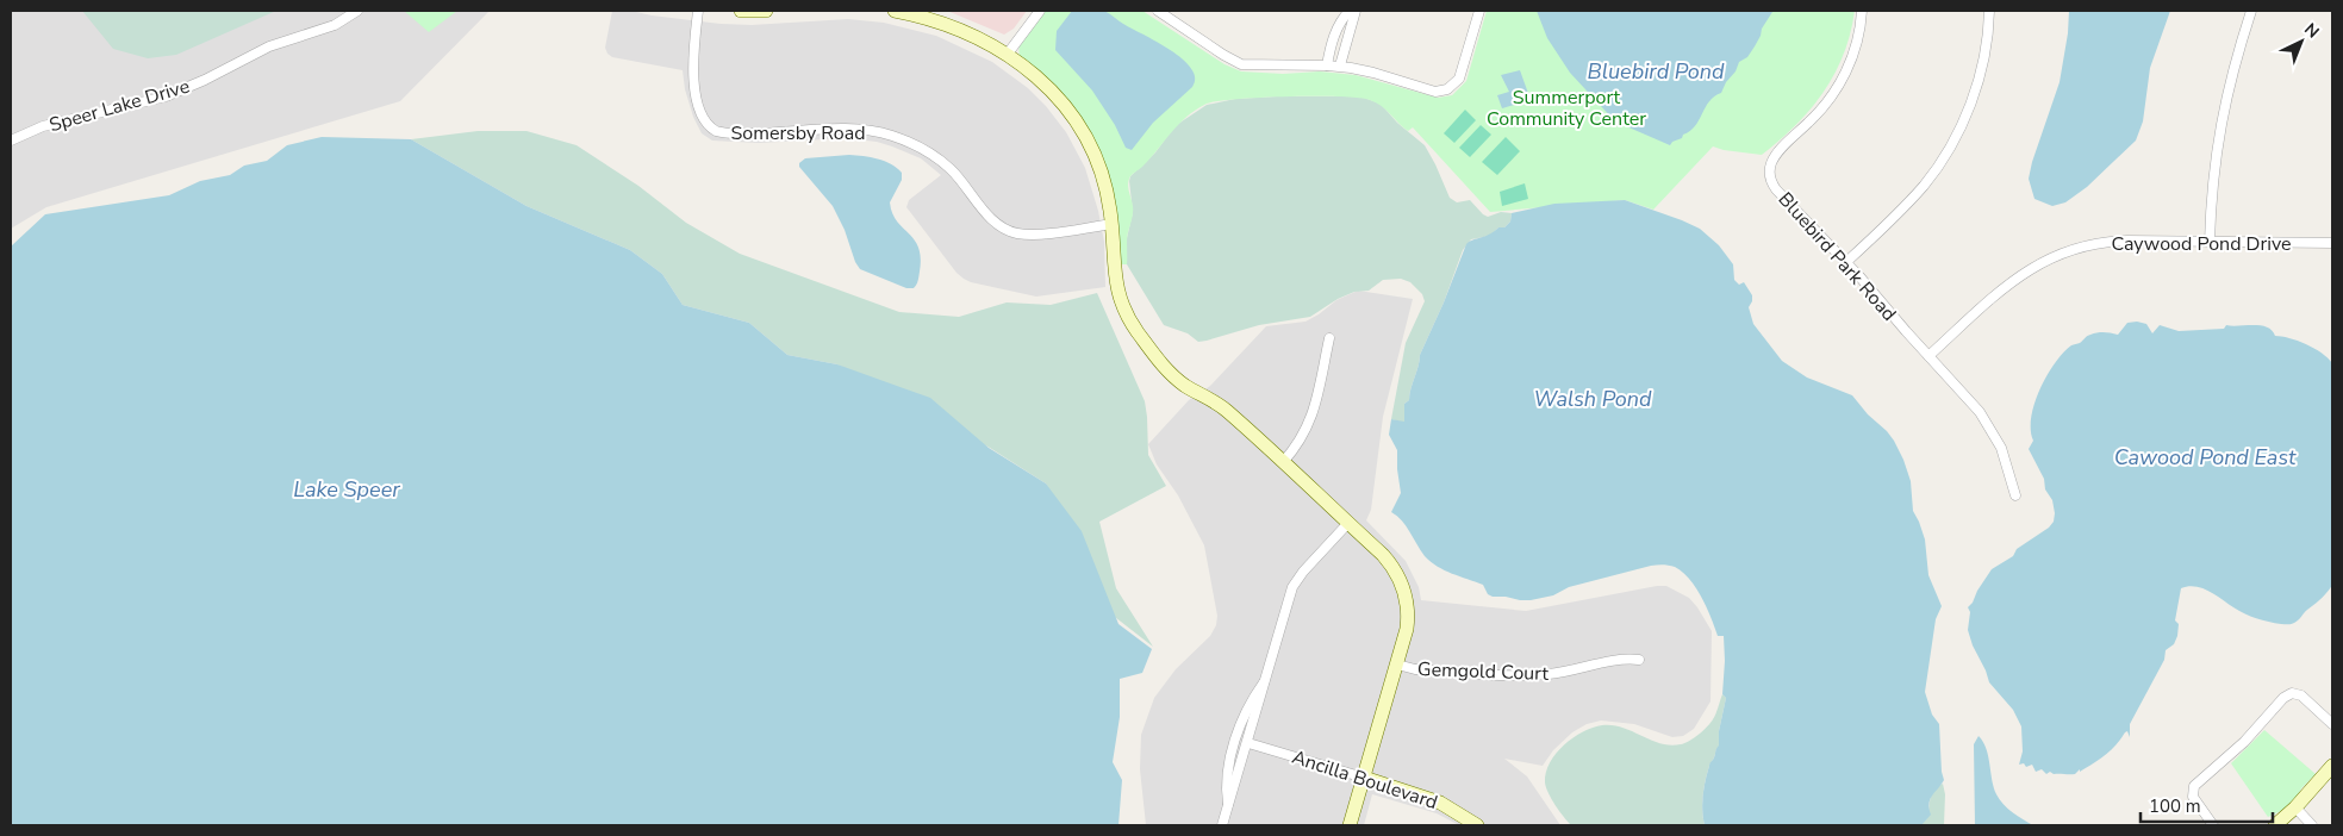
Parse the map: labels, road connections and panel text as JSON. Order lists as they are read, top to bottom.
{
  "streets": {
    "street": [
      "Speer Lake Drive",
      "Somersby Road",
      "Caywood Pond Drive",
      "Bluebird Park Road",
      "Gemgold Court",
      "Ancilla Boulevard"
    ]
  },
  "crossings": [
    ["Caywood Pond Drive", "Bluebird Park Road"]
  ],
  "water": [
    "Bluebird Pond",
    "Walsh Pond",
    "Cawood Pond East",
    "Lake Speer"
  ],
  "parks": ["Summerport Community Center"],
  "scale_bar": "100 m",
  "north": "top right"
}
